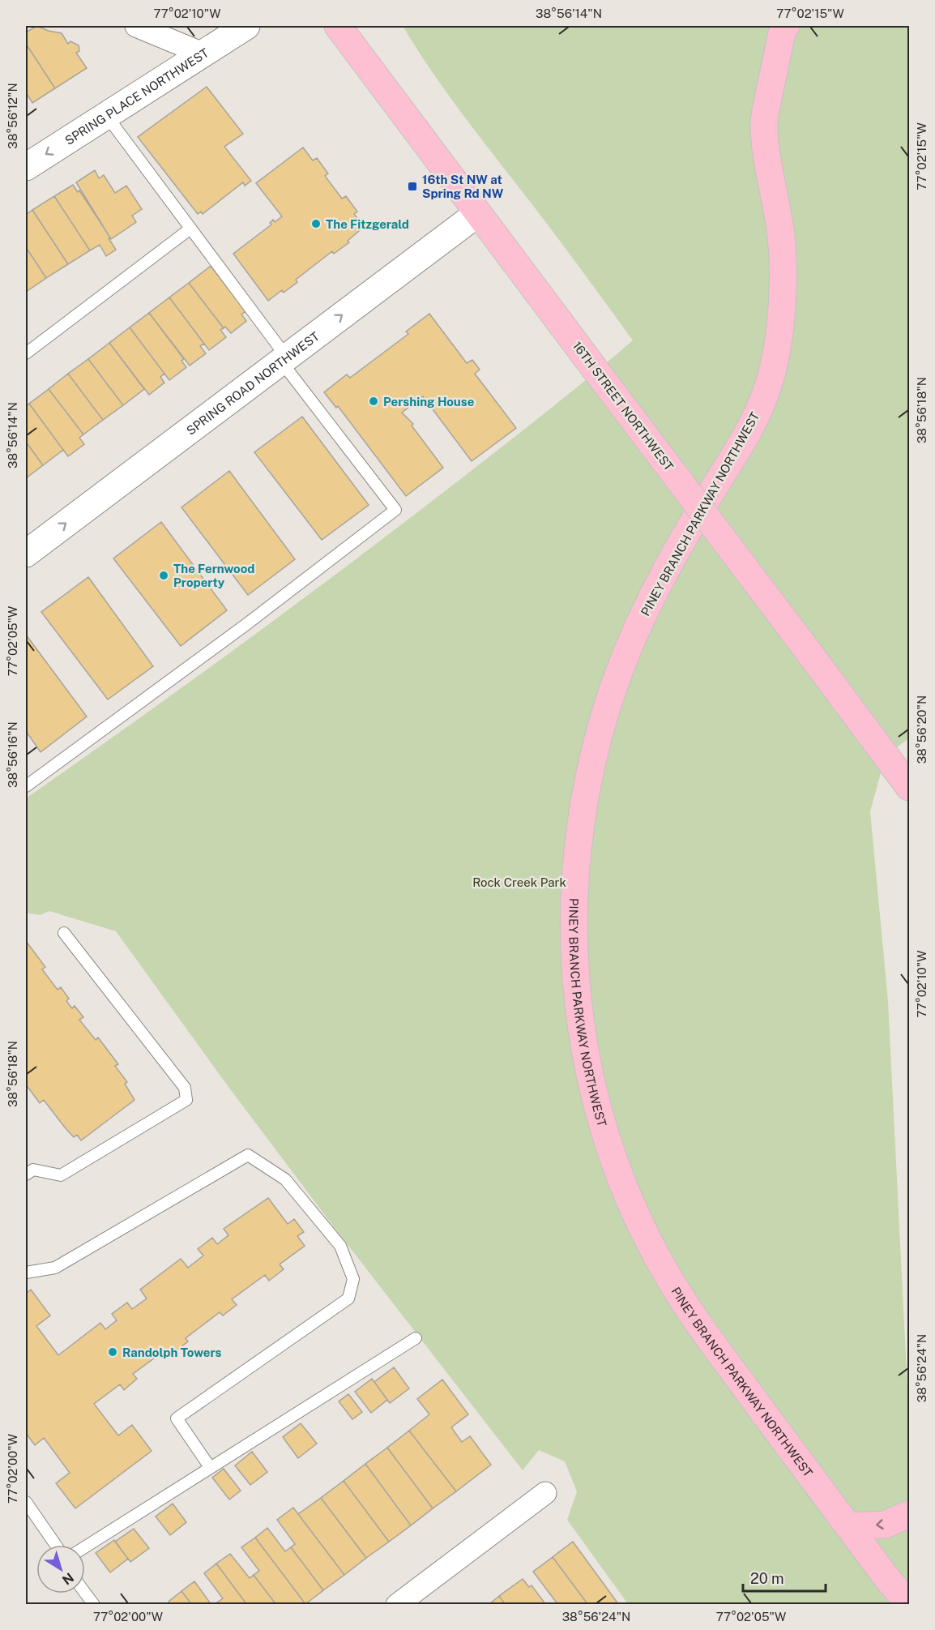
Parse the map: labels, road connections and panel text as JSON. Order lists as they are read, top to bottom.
{
  "streets": {
    "main road": ["16TH STREET NORTHWEST", "PINEY BRANCH PARKWAY NORTHWEST"],
    "street": ["SPRING PLACE NORTHWEST", "SPRING ROAD NORTHWEST"]
  },
  "crossings": [
    ["SPRING ROAD NORTHWEST", "16TH STREET NORTHWEST"]
  ],
  "one_way": ["SPRING PLACE NORTHWEST", "SPRING ROAD NORTHWEST"],
  "parks": ["Rock Creek Park"],
  "places": {
    "transit": ["16th St NW at Spring Rd NW"],
    "other": [
      "The Fitzgerald",
      "Pershing House",
      "The Fernwood Property",
      "Randolph Towers"
    ]
  },
  "scale_bar": "20 m",
  "north": "bottom right",
  "coordinates": [
    "77°02'10\"W",
    "38°56'14\"N",
    "77°02'15\"W",
    "38°56'12\"N",
    "38°56'18\"N",
    "77°02'05\"W",
    "38°56'20\"N",
    "38°56'16\"N",
    "38°56'24\"N",
    "77°02'00\"W"
  ]
}
